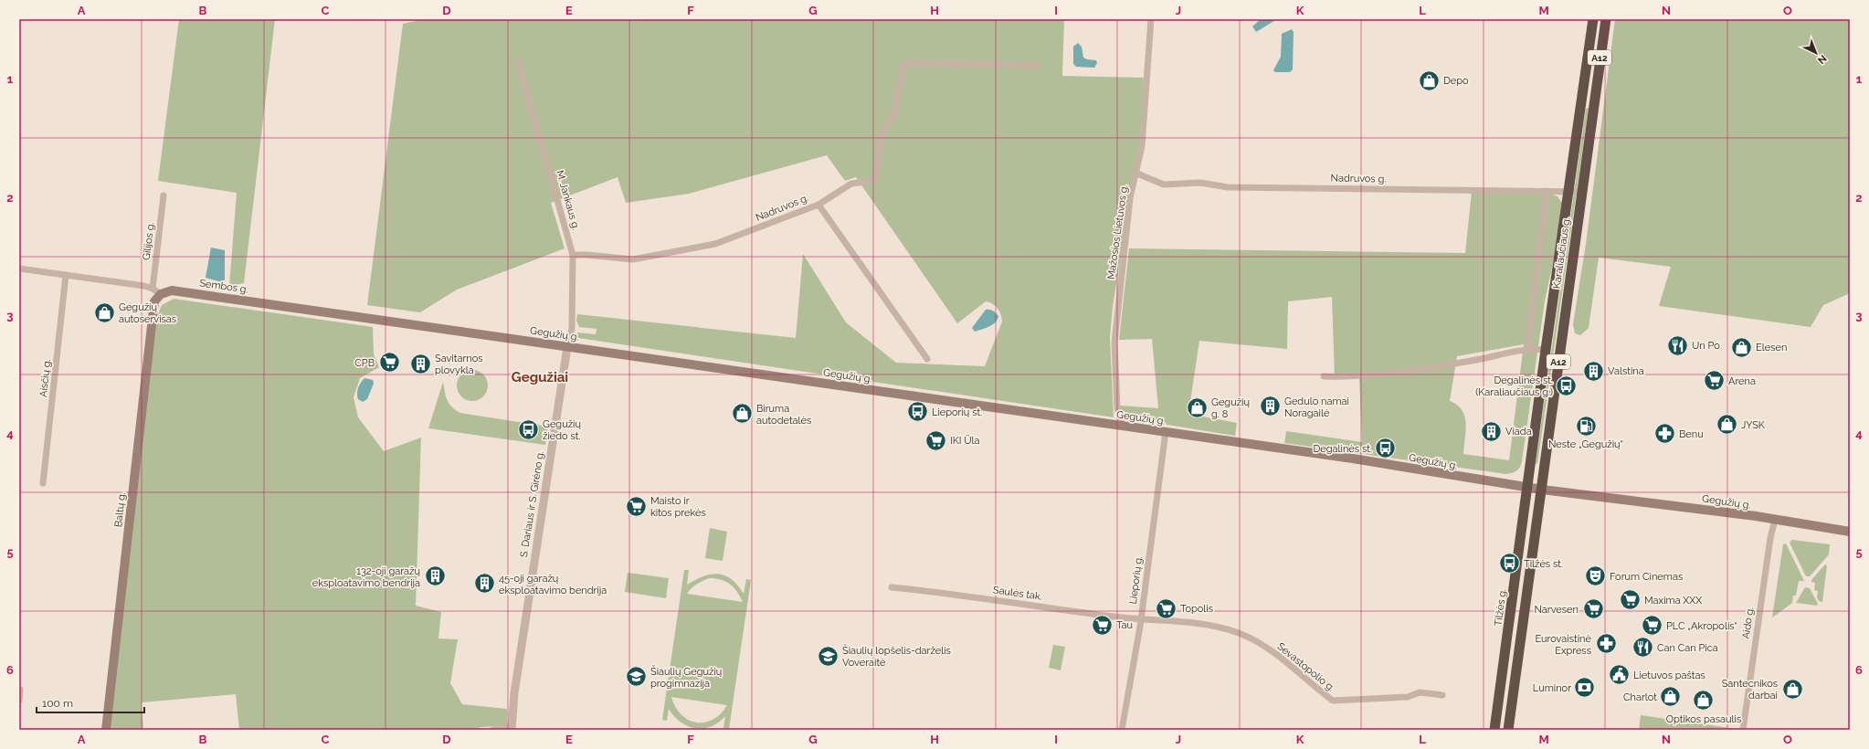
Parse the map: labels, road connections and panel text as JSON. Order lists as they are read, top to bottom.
{
  "streets": {
    "highway": ["A12", "Karaliaučiaus g.", "Tilžės g."],
    "main road": ["Sembos g.", "Gegužių g.", "Baltų g."],
    "street": [
      "Nadruvos g.",
      "M. Jankaus g.",
      "Mažosios Lietuvos g.",
      "Gilijos g.",
      "Aisčių g.",
      "S. Dariaus ir S. Girėno g.",
      "Lieporių g.",
      "Saulės tak.",
      "Aido g.",
      "Sevastopolio g."
    ]
  },
  "crossings": [
    ["A12", "Karaliaučiaus g."],
    ["A12", "Gegužių g."],
    ["Nadruvos g.", "M. Jankaus g."],
    ["Nadruvos g.", "Mažosios Lietuvos g."],
    ["Nadruvos g.", "Karaliaučiaus g."],
    ["M. Jankaus g.", "Gegužių g."],
    ["M. Jankaus g.", "S. Dariaus ir S. Girėno g."],
    ["Mažosios Lietuvos g.", "Gegužių g."],
    ["Karaliaučiaus g.", "Gegužių g."],
    ["Karaliaučiaus g.", "Tilžės g."],
    ["Sembos g.", "Gegužių g."],
    ["Sembos g.", "Baltų g."],
    ["Gegužių g.", "S. Dariaus ir S. Girėno g."],
    ["Gegužių g.", "Lieporių g."],
    ["Gegužių g.", "Tilžės g."],
    ["Gegužių g.", "Aido g."],
    ["Lieporių g.", "Saulės tak."],
    ["Lieporių g.", "Sevastopolio g."],
    ["Saulės tak.", "Sevastopolio g."]
  ],
  "districts": ["Gegužiai"],
  "places": {
    "shop": [
      "Depo",
      "Gegužių autoservisas",
      "Elesen",
      "Gegužių g. 8",
      "Biruma autodetalės",
      "JYSK",
      "Santecnikos darbai",
      "Charlot",
      "Optikos pasaulis"
    ],
    "restaurant": ["Un Po", "Can Can Pica"],
    "supermarket": [
      "CPB",
      "Arena",
      "IKI Ūla",
      "Maisto ir kitos prekės",
      "Maxima XXX",
      "Topolis",
      "Narvesen",
      "Tau",
      "PLC „Akropolis“"
    ],
    "building": [
      "Savitarnos plovykla",
      "Valstina",
      "Gedulo namai Noragailė",
      "Viada",
      "132-oji garažų eksploatavimo bendrija",
      "45-oji garažų eksploatavimo bendrija"
    ],
    "bus stop": [
      "Degalinės st. (Karaliaučiaus g.)",
      "Lieporių st.",
      "Gegužių žiedo st.",
      "Degalinės st.",
      "Tilžės st."
    ],
    "fuel station": ["Neste „Gegužių“"],
    "pharmacy": ["Benu", "Eurovaistinė Express"],
    "theatre": ["Forum Cinemas"],
    "school or university": ["Šiaulių lopšelis-darželis Voveraitė", "Šiaulių Gegužių progimnazija"],
    "public building": ["Lietuvos paštas"],
    "bank": ["Luminor"]
  },
  "scale_bar": "100 m",
  "north": "bottom right",
  "grid": {
    "columns": [
      "A",
      "B",
      "C",
      "D",
      "E",
      "F",
      "G",
      "H",
      "I",
      "J",
      "K",
      "L",
      "M",
      "N",
      "O"
    ],
    "rows": [
      "1",
      "2",
      "3",
      "4",
      "5",
      "6"
    ]
  }
}
